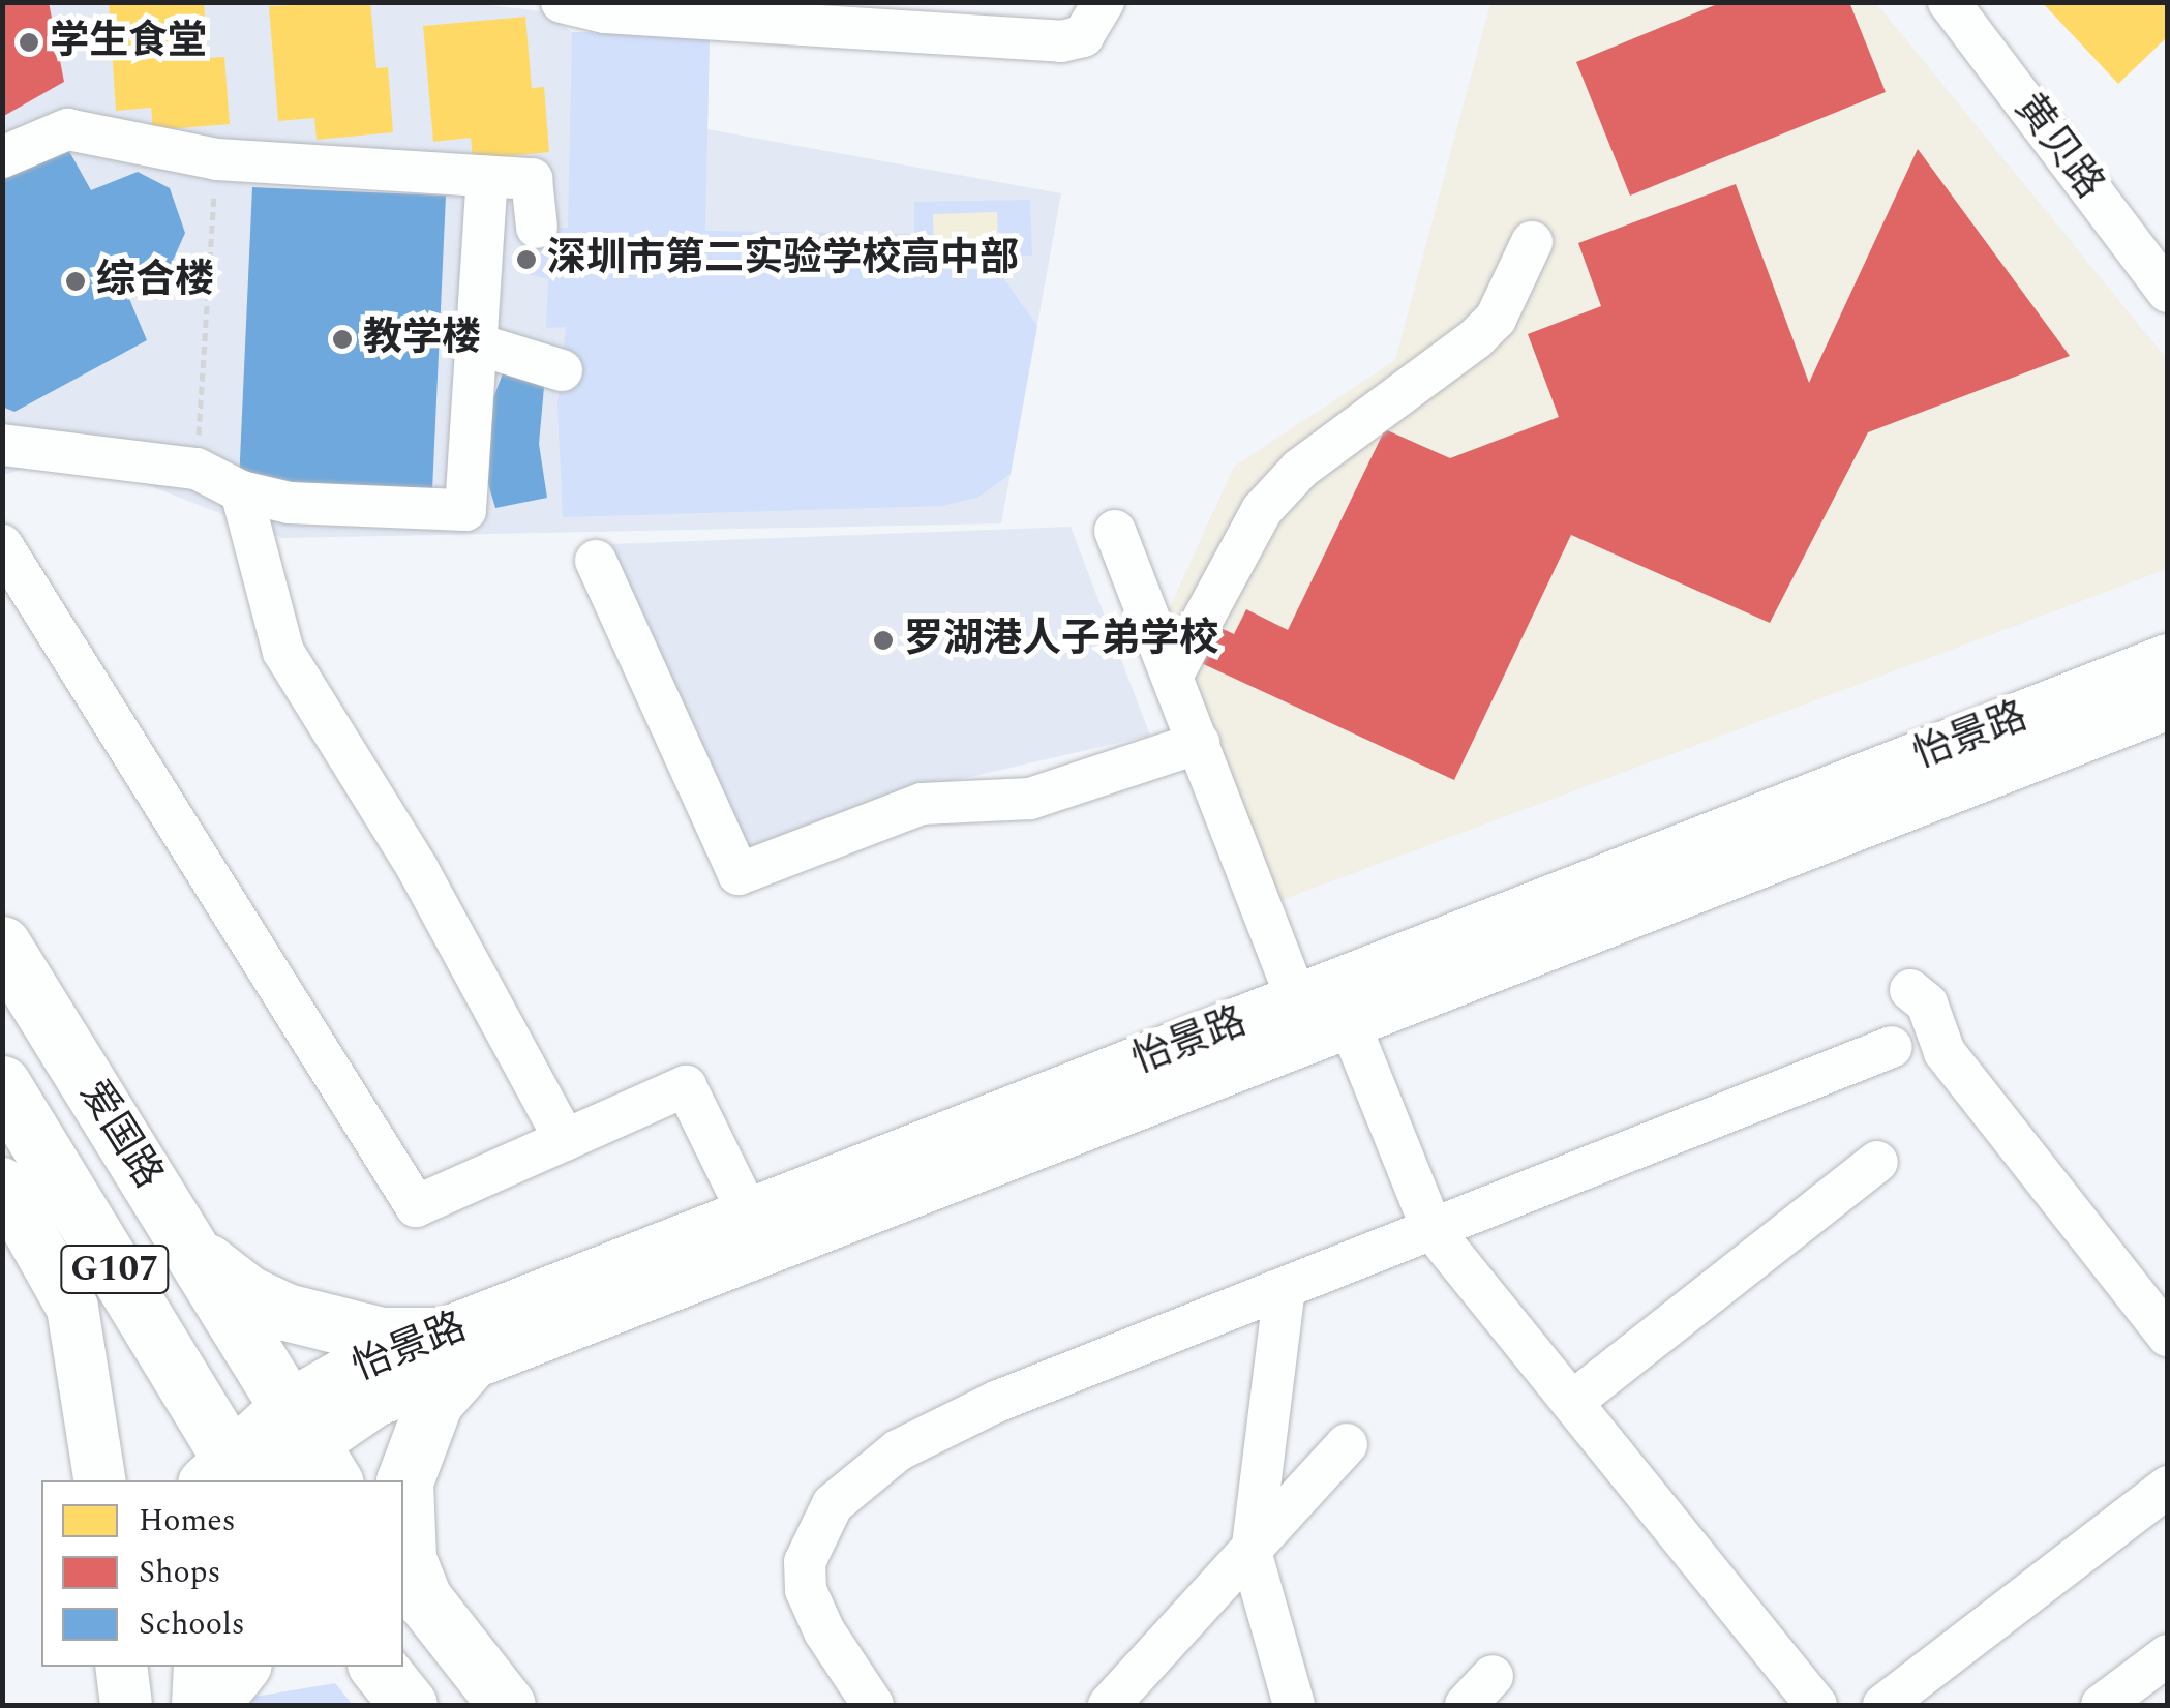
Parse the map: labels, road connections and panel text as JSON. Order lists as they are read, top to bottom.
{
  "streets": {
    "highway": ["爱国路", "G107"],
    "main road": ["怡景路"],
    "street": ["黄贝路"]
  },
  "crossings": [
    ["怡景路", "爱国路"]
  ],
  "places": [
    "学生食堂",
    "深圳市第二实验学校高中部",
    "综合楼",
    "教学楼",
    "罗湖港人子弟学校"
  ],
  "legend": ["Homes", "Shops", "Schools"]
}
